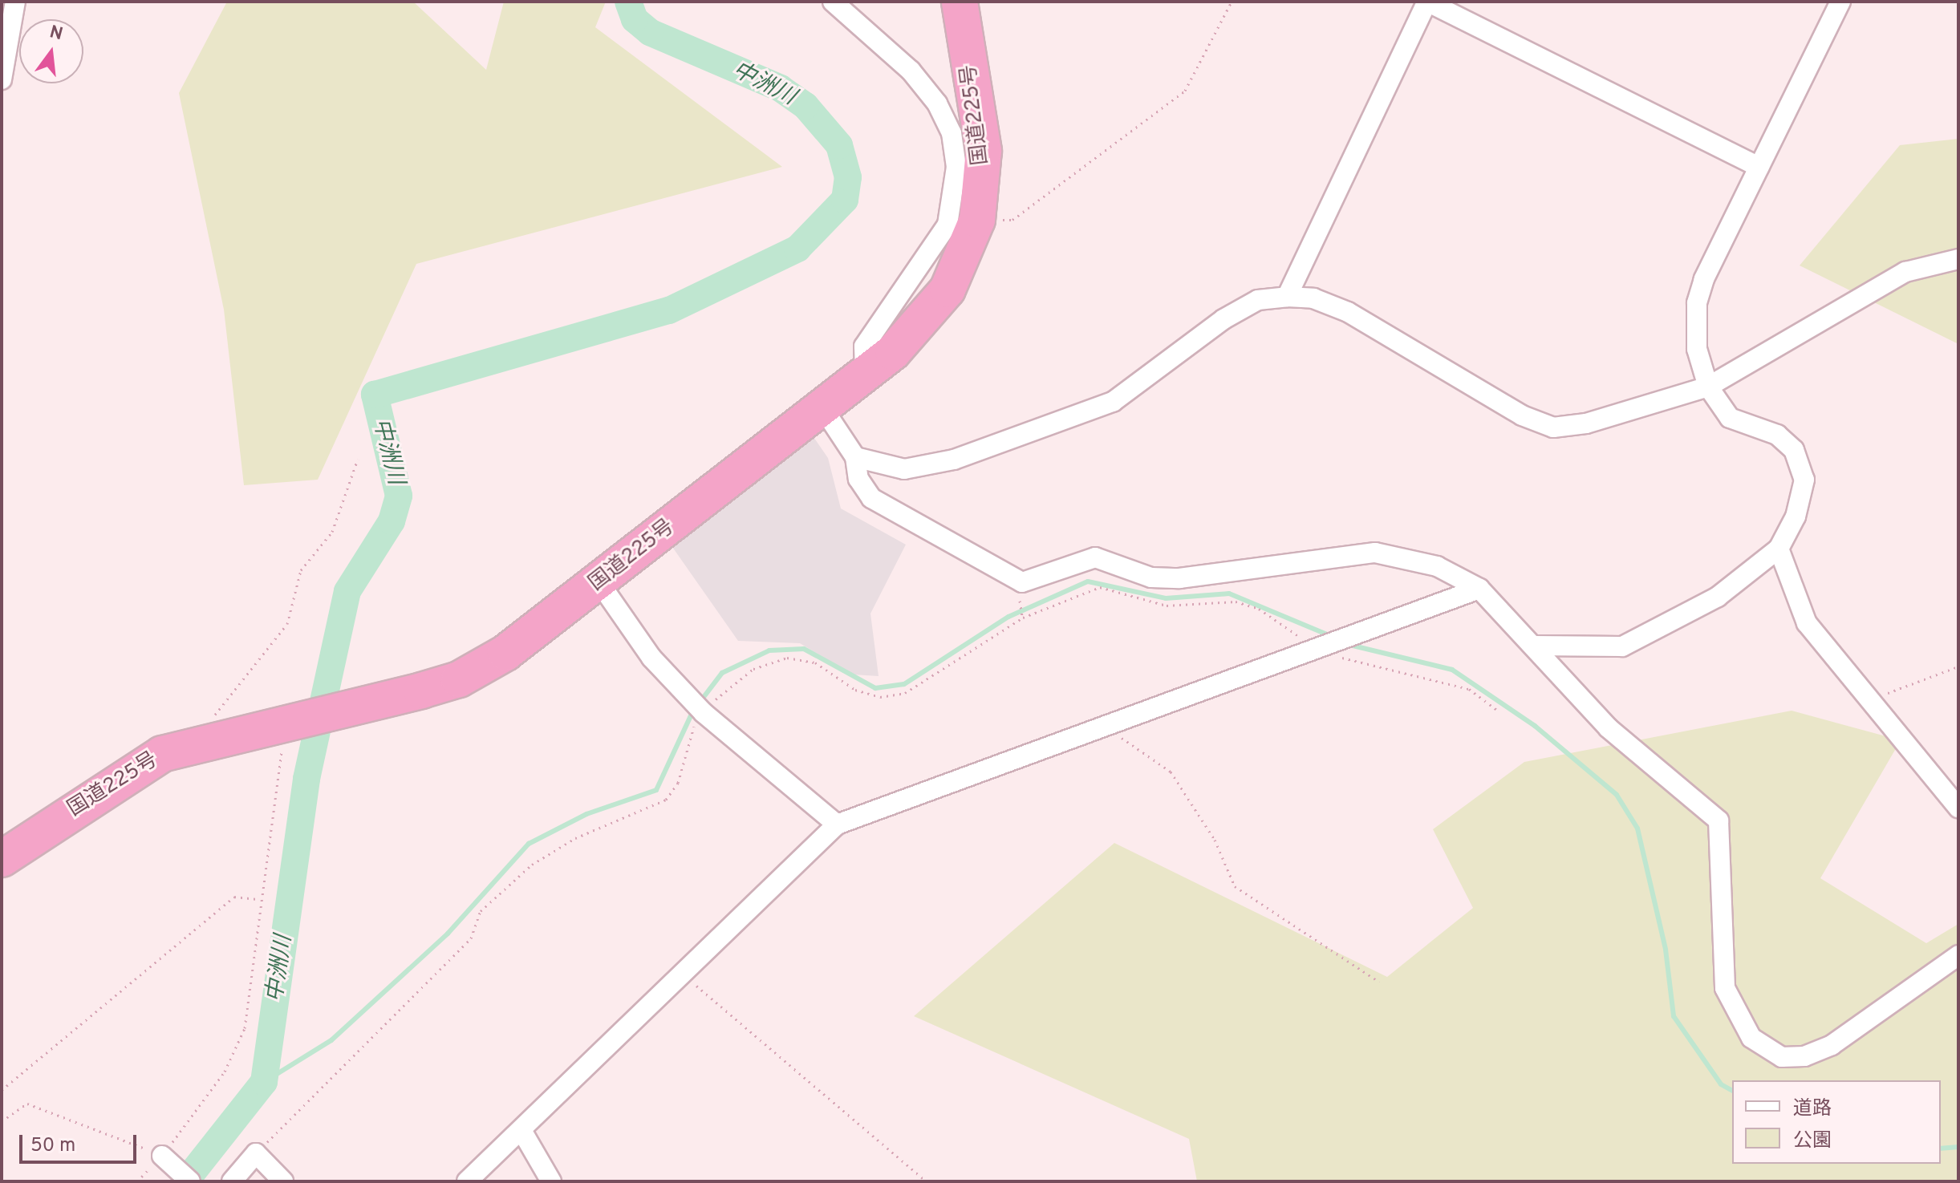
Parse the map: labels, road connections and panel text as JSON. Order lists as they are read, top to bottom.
{
  "streets": {
    "highway": ["国道225号"]
  },
  "water": ["中洲川"],
  "legend": ["道路", "公園"],
  "scale_bar": "50 m",
  "north": "top"
}
